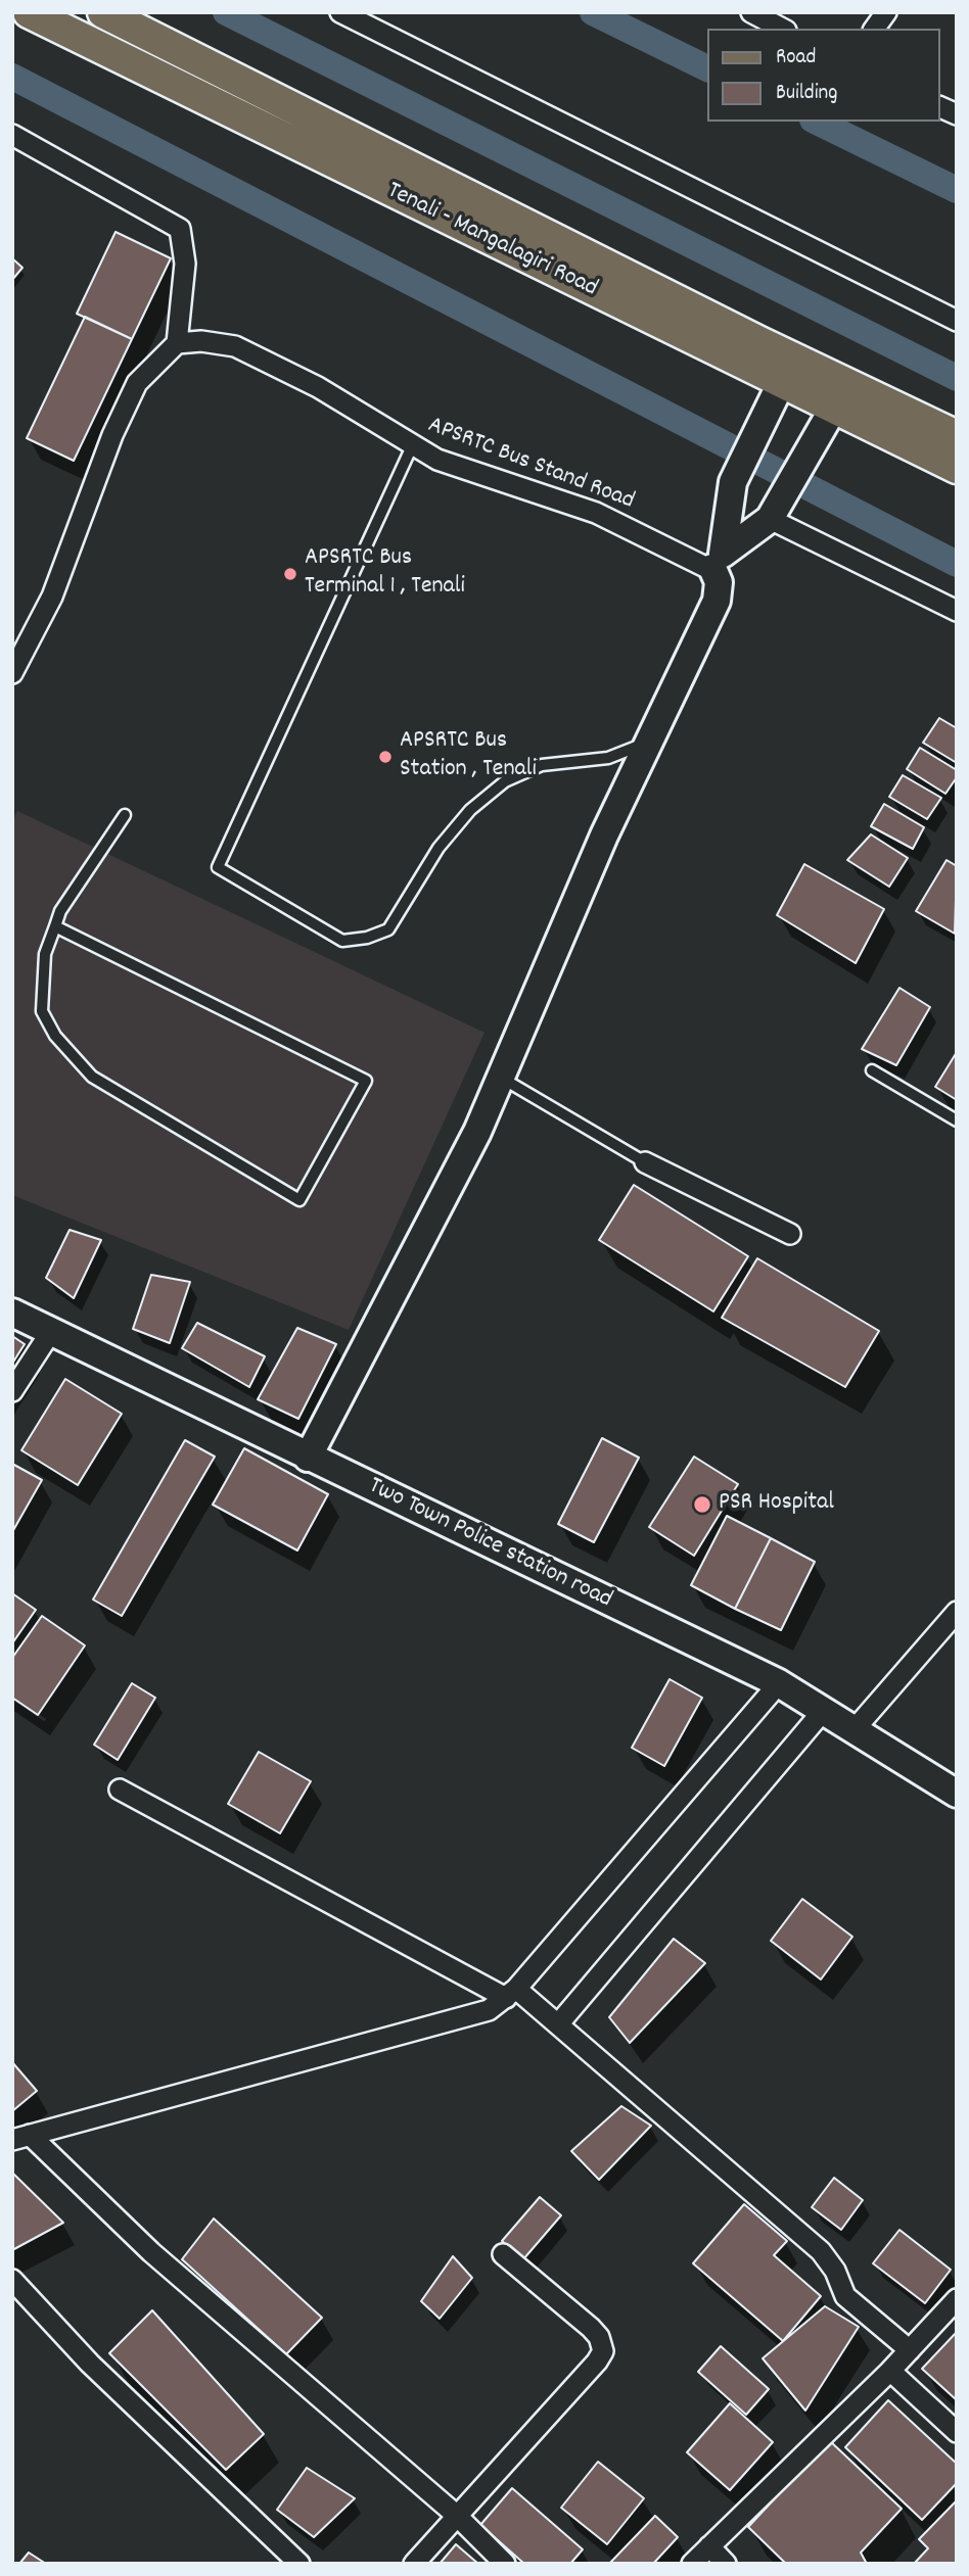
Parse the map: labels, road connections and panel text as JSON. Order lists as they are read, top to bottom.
{
  "streets": {
    "main road": ["Tenali - Mangalagiri Road"],
    "street": ["APSRTC Bus Stand Road", "Two Town Police station road"]
  },
  "places": ["APSRTC Bus Terminal 1 , Tenali", "APSRTC Bus Station , Tenali", "PSR Hospital"],
  "legend": ["Road", "Building"]
}
